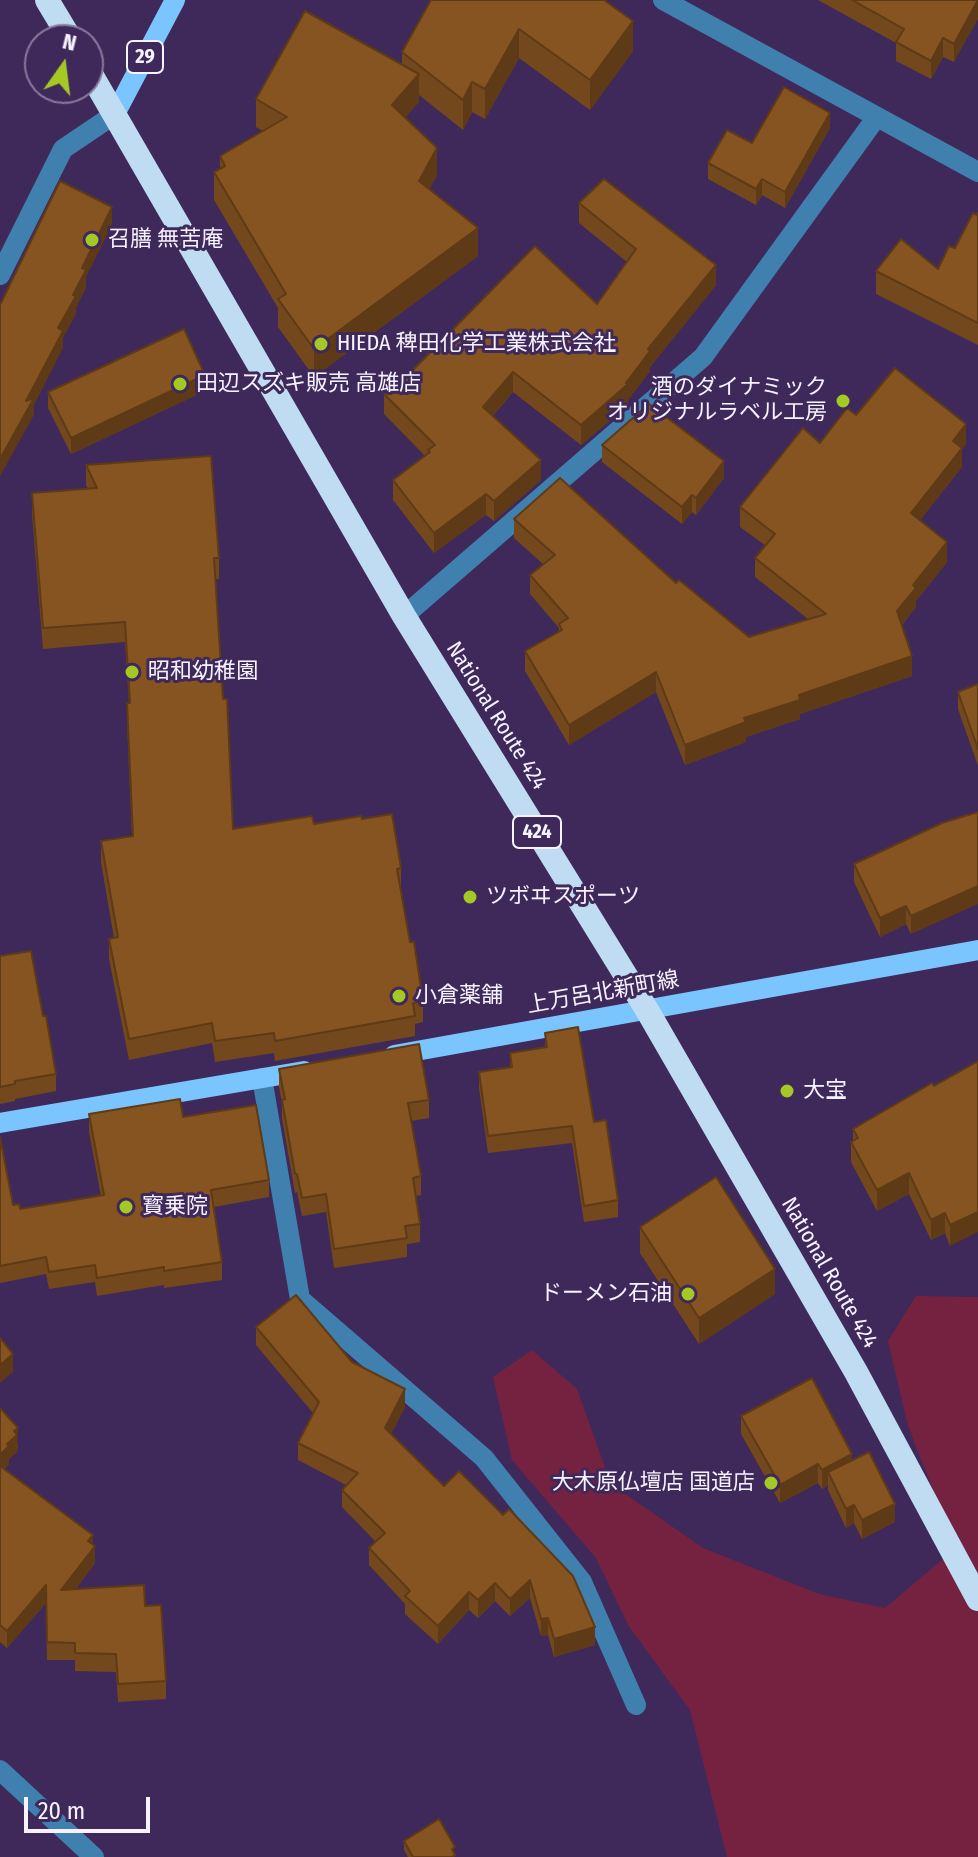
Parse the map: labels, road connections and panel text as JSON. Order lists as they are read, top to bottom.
{
  "streets": {
    "highway": ["National Route 424", "424"],
    "main road": ["29", "上万呂北新町線"]
  },
  "crossings": [
    ["29", "National Route 424"],
    ["National Route 424", "上万呂北新町線"]
  ],
  "places": [
    "召膳 無苦庵",
    "HIEDA 稗田化学工業株式会社",
    "田辺スズキ販売 高雄店",
    "酒のダイナミック オリジナルラベル工房",
    "昭和幼稚園",
    "ツボヰスポーツ",
    "小倉薬舗",
    "大宝",
    "寳乗院",
    "ドーメン石油",
    "大木原仏壇店 国道店"
  ],
  "scale_bar": "20 m",
  "north": "top"
}
